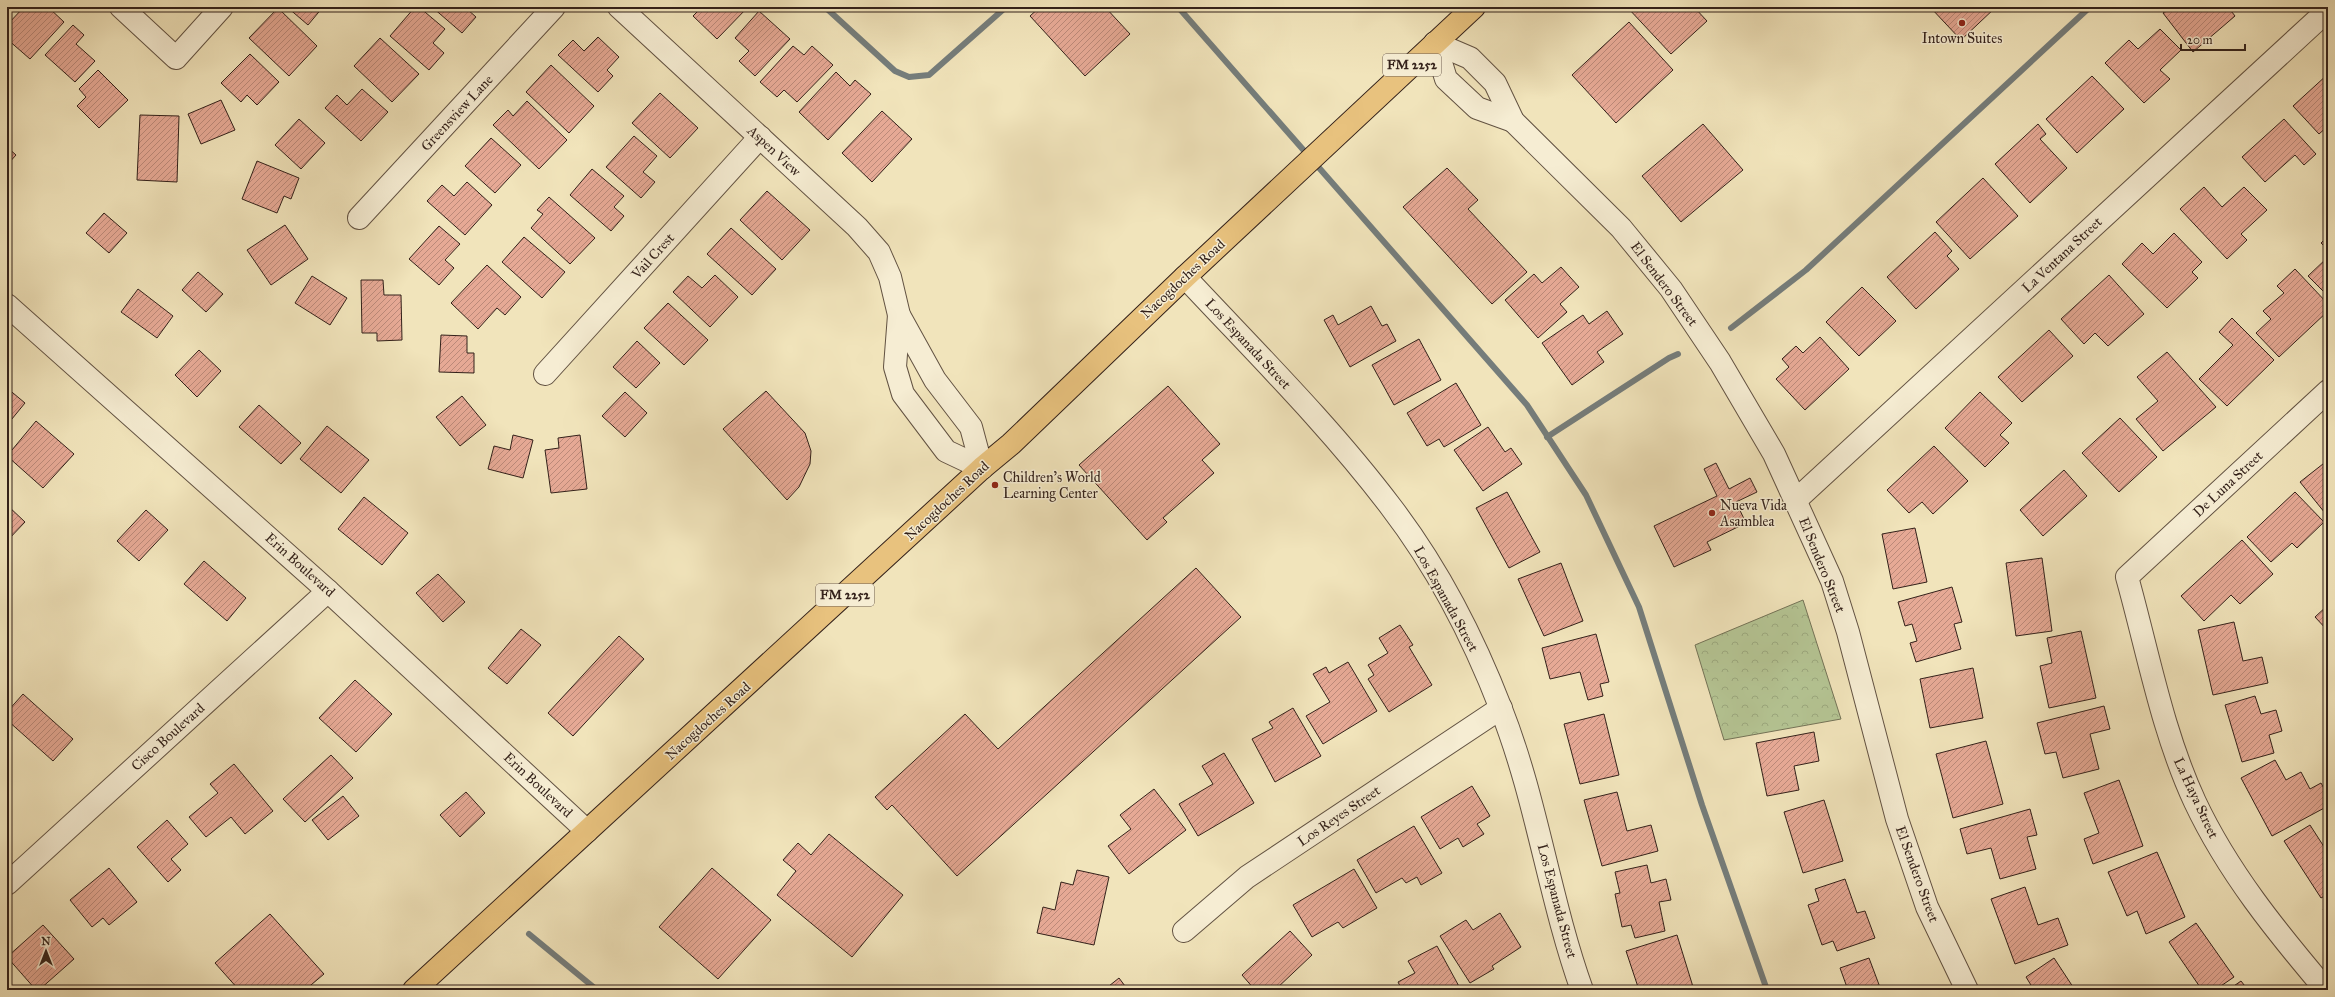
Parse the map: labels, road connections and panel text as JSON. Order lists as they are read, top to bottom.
{
  "streets": {
    "main road": ["FM 2252", "Nacogdoches Road"],
    "street": [
      "Greensview Lane",
      "Aspen View",
      "La Ventana Street",
      "Vail Crest",
      "El Sendero Street",
      "Los Espanada Street",
      "De Luna Street",
      "Erin Boulevard",
      "Cisco Boulevard",
      "La Haya Street",
      "Los Reyes Street"
    ]
  },
  "crossings": [
    ["Aspen View", "Vail Crest"],
    ["Aspen View", "Nacogdoches Road"],
    ["La Ventana Street", "El Sendero Street"],
    ["Nacogdoches Road", "El Sendero Street"],
    ["Nacogdoches Road", "Los Espanada Street"],
    ["Nacogdoches Road", "Erin Boulevard"],
    ["Los Espanada Street", "Los Reyes Street"],
    ["De Luna Street", "La Haya Street"],
    ["Erin Boulevard", "Cisco Boulevard"]
  ],
  "places": ["Intown Suites", "Children's World Learning Center", "Nueva Vida Asamblea"],
  "scale_bar": "20 m",
  "north": "top"
}
